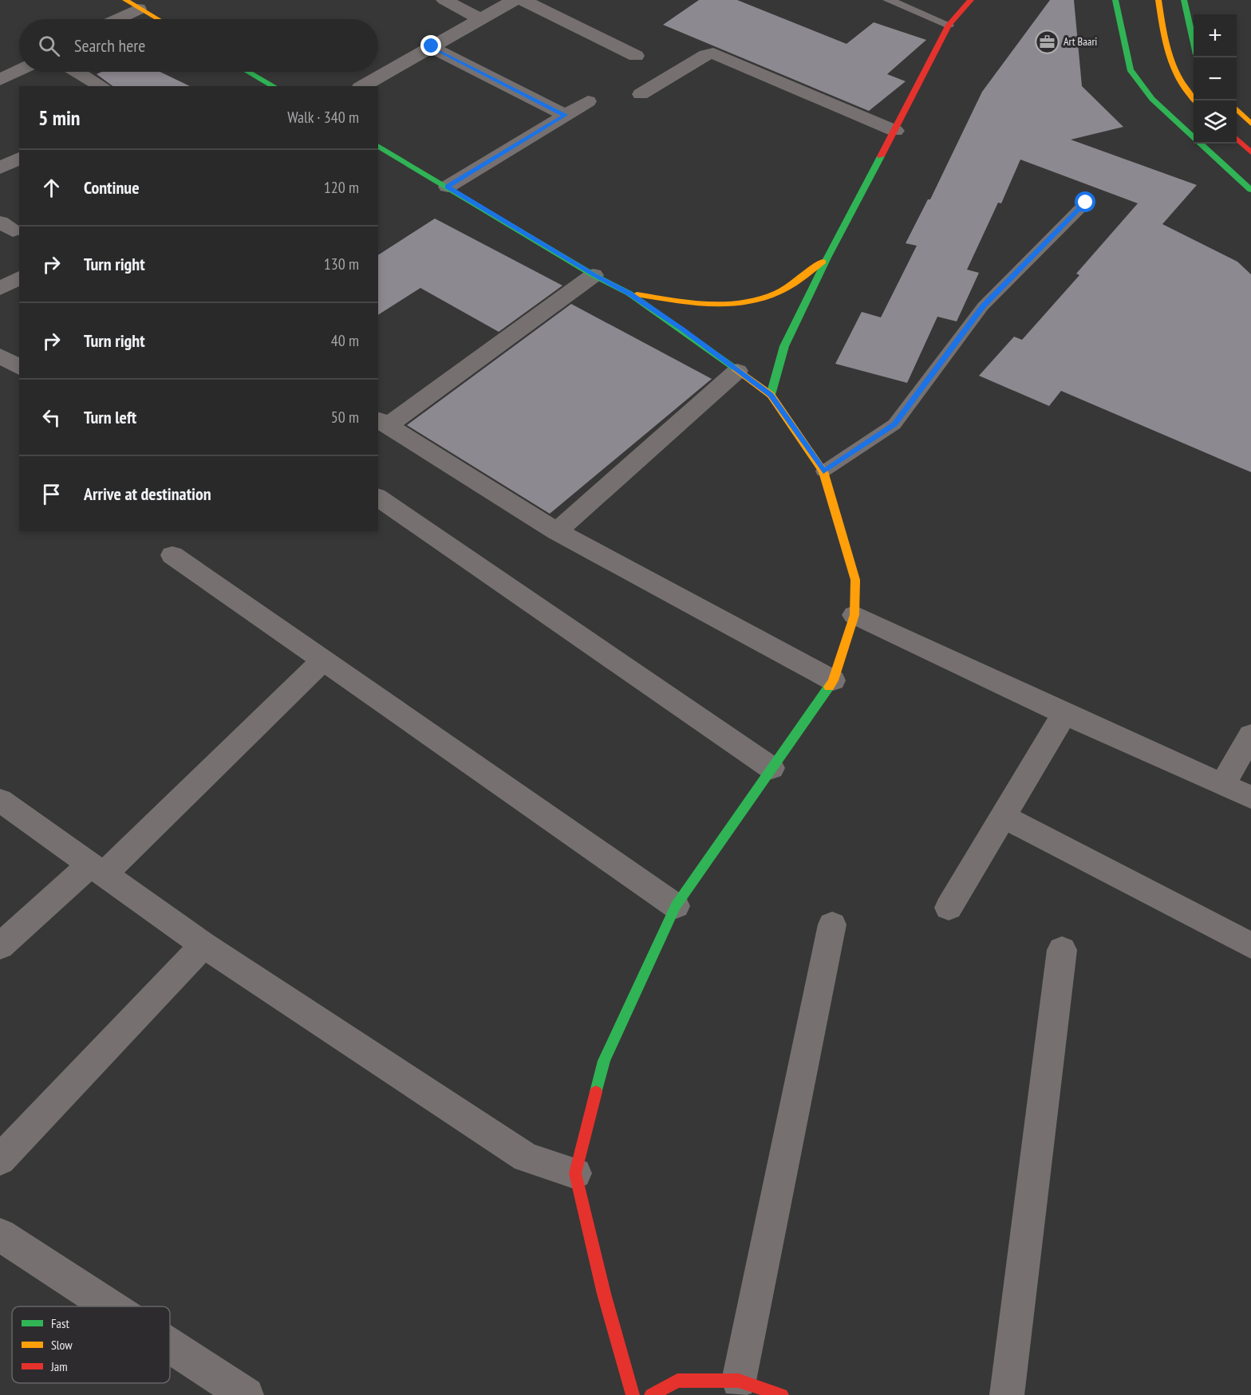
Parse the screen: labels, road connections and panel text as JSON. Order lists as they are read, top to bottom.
{
  "places": {
    "office": ["Art Baari"]
  },
  "legend": ["Fast", "Slow", "Jam"],
  "page": {
    "map_buttons": ["+", "−"],
    "search": "Search here",
    "heading": ["5 min", "Walk · 340 m"],
    "list": [
      ["Continue", "120 m"],
      ["Turn right", "130 m"],
      ["Turn right", "40 m"],
      ["Turn left", "50 m"],
      "Arrive at destination"
    ]
  }
}
